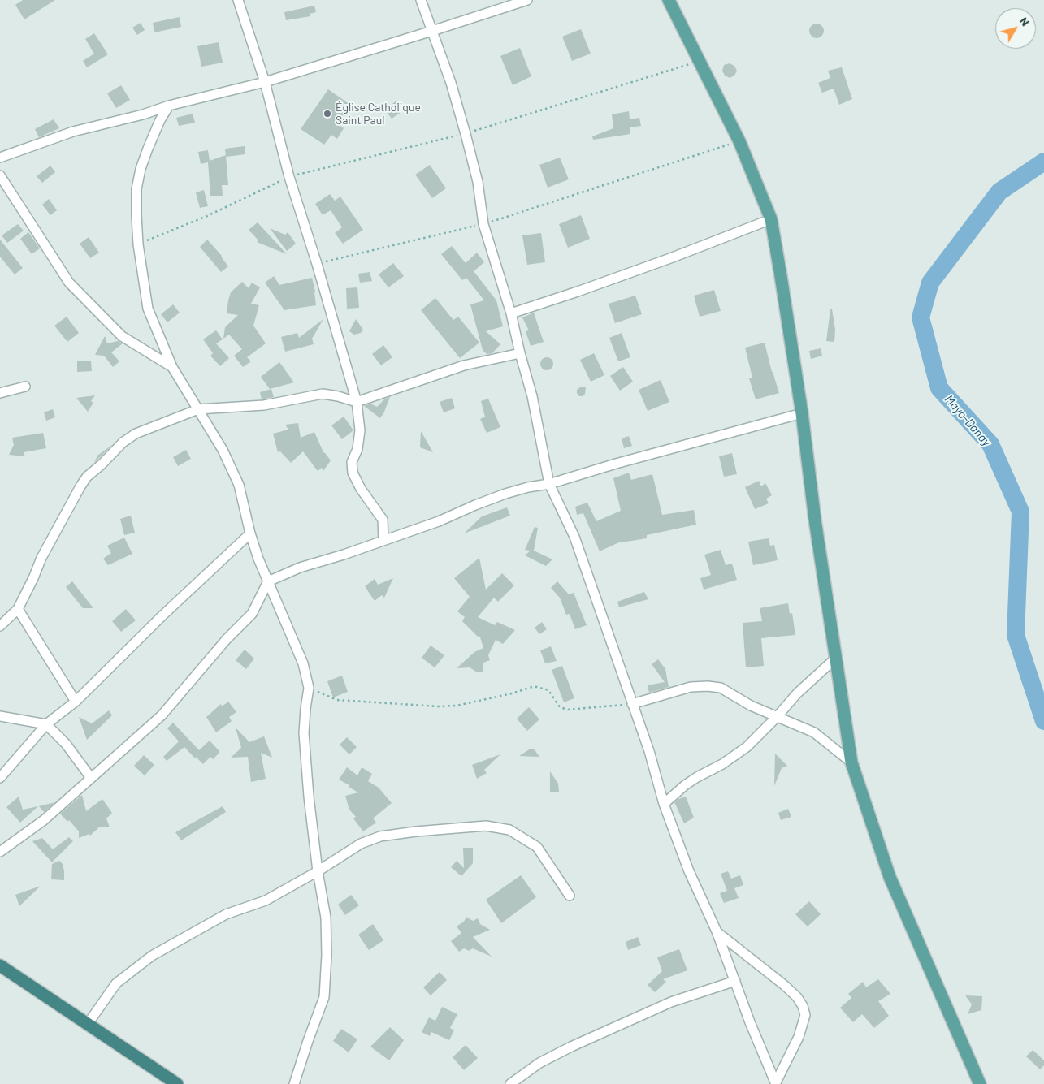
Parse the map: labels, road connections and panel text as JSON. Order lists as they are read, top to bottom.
{
  "water": ["Mayo-Danay"],
  "places": ["Église Catholique Saint Paul"],
  "north": "top right"
}
